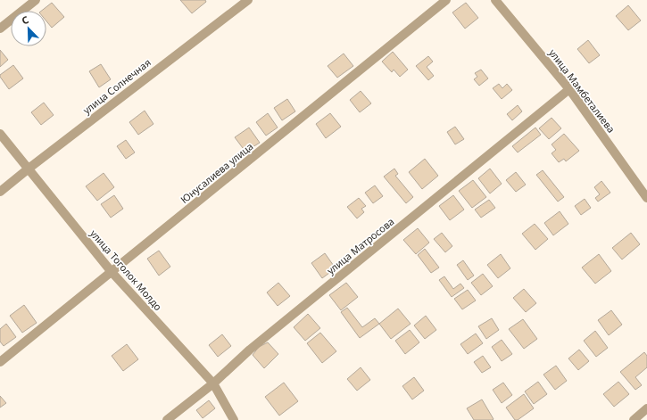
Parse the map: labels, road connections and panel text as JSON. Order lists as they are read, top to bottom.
{
  "streets": {
    "street": [
      "улица Солнечная",
      "улица Мамбеталиева",
      "Юнусалиева улица",
      "улица Матросова",
      "улица Тоголок Молдо"
    ]
  },
  "crossings": [
    ["улица Солнечная", "улица Тоголок Молдо"],
    ["улица Мамбеталиева", "улица Матросова"],
    ["Юнусалиева улица", "улица Тоголок Молдо"],
    ["улица Матросова", "улица Тоголок Молдо"]
  ],
  "north": "top left"
}
